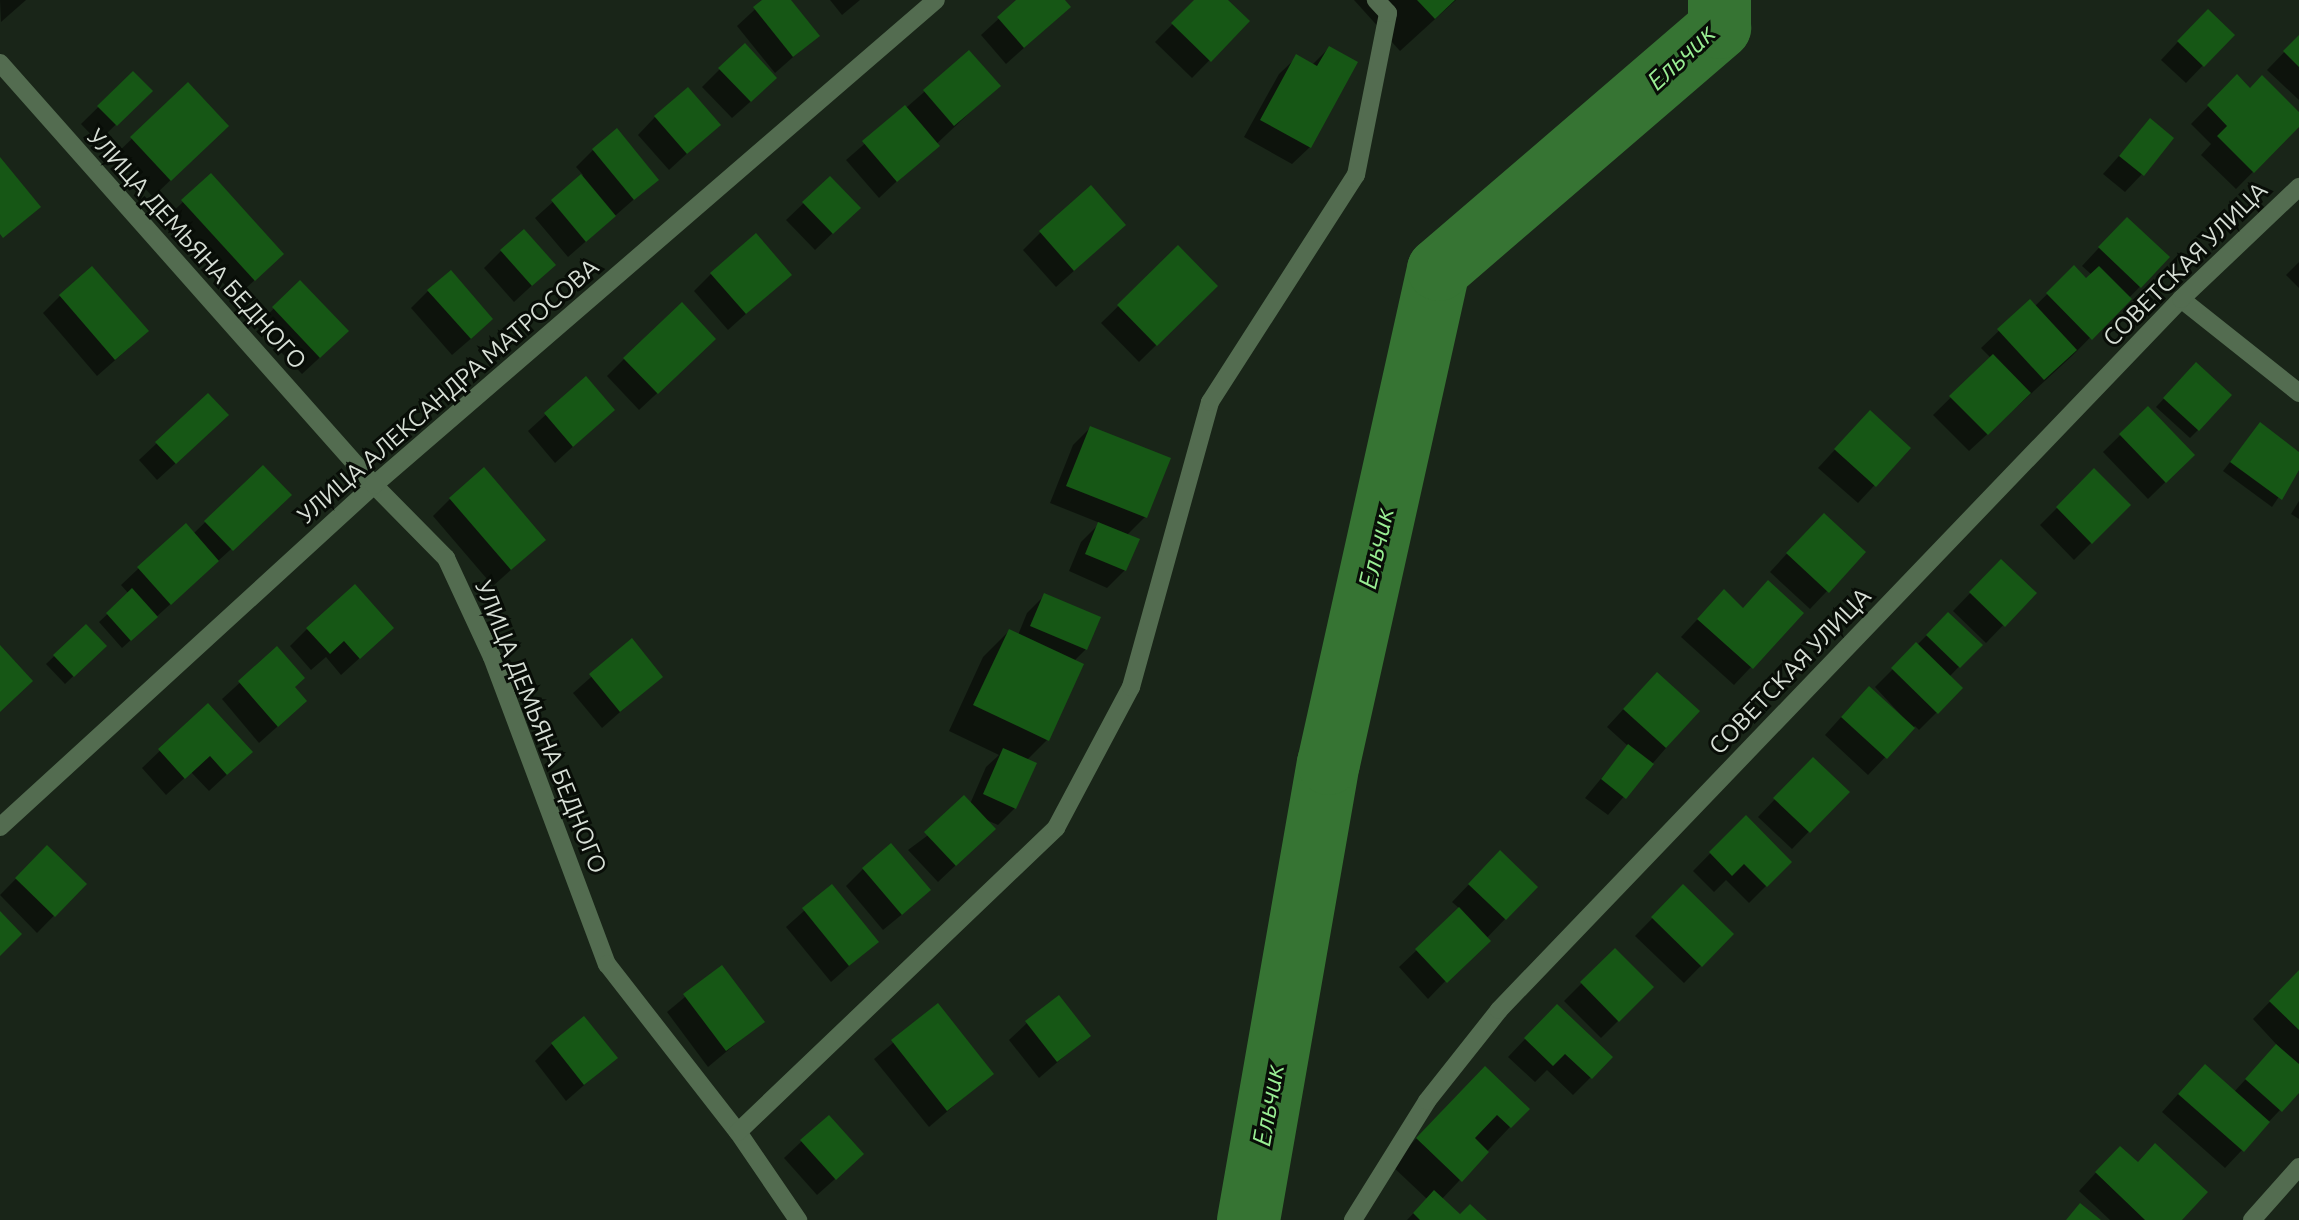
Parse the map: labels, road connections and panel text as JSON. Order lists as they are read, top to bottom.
{
  "streets": {
    "street": ["УЛИЦА ДЕМЬЯНА БЕДНОГО", "СОВЕТСКАЯ УЛИЦА", "УЛИЦА АЛЕКСАНДРА МАТРОСОВА"]
  },
  "crossings": [
    ["УЛИЦА ДЕМЬЯНА БЕДНОГО", "УЛИЦА АЛЕКСАНДРА МАТРОСОВА"]
  ],
  "water": ["Ельчик"]
}
